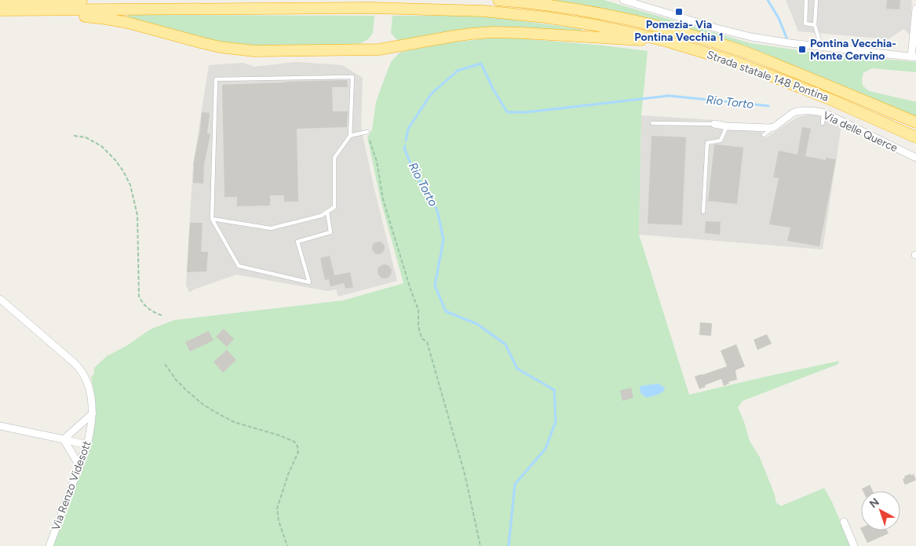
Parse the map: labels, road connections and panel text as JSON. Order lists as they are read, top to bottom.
{
  "streets": {
    "highway": ["Strada statale 148 Pontina"],
    "street": ["Via delle Querce", "Via Renzo Videsott"]
  },
  "water": ["Rio Torto"],
  "places": {
    "transit": ["Pomezia- Via Pontina Vecchia 1", "Pontina Vecchia- Monte Cervino"]
  },
  "north": "top left"
}
